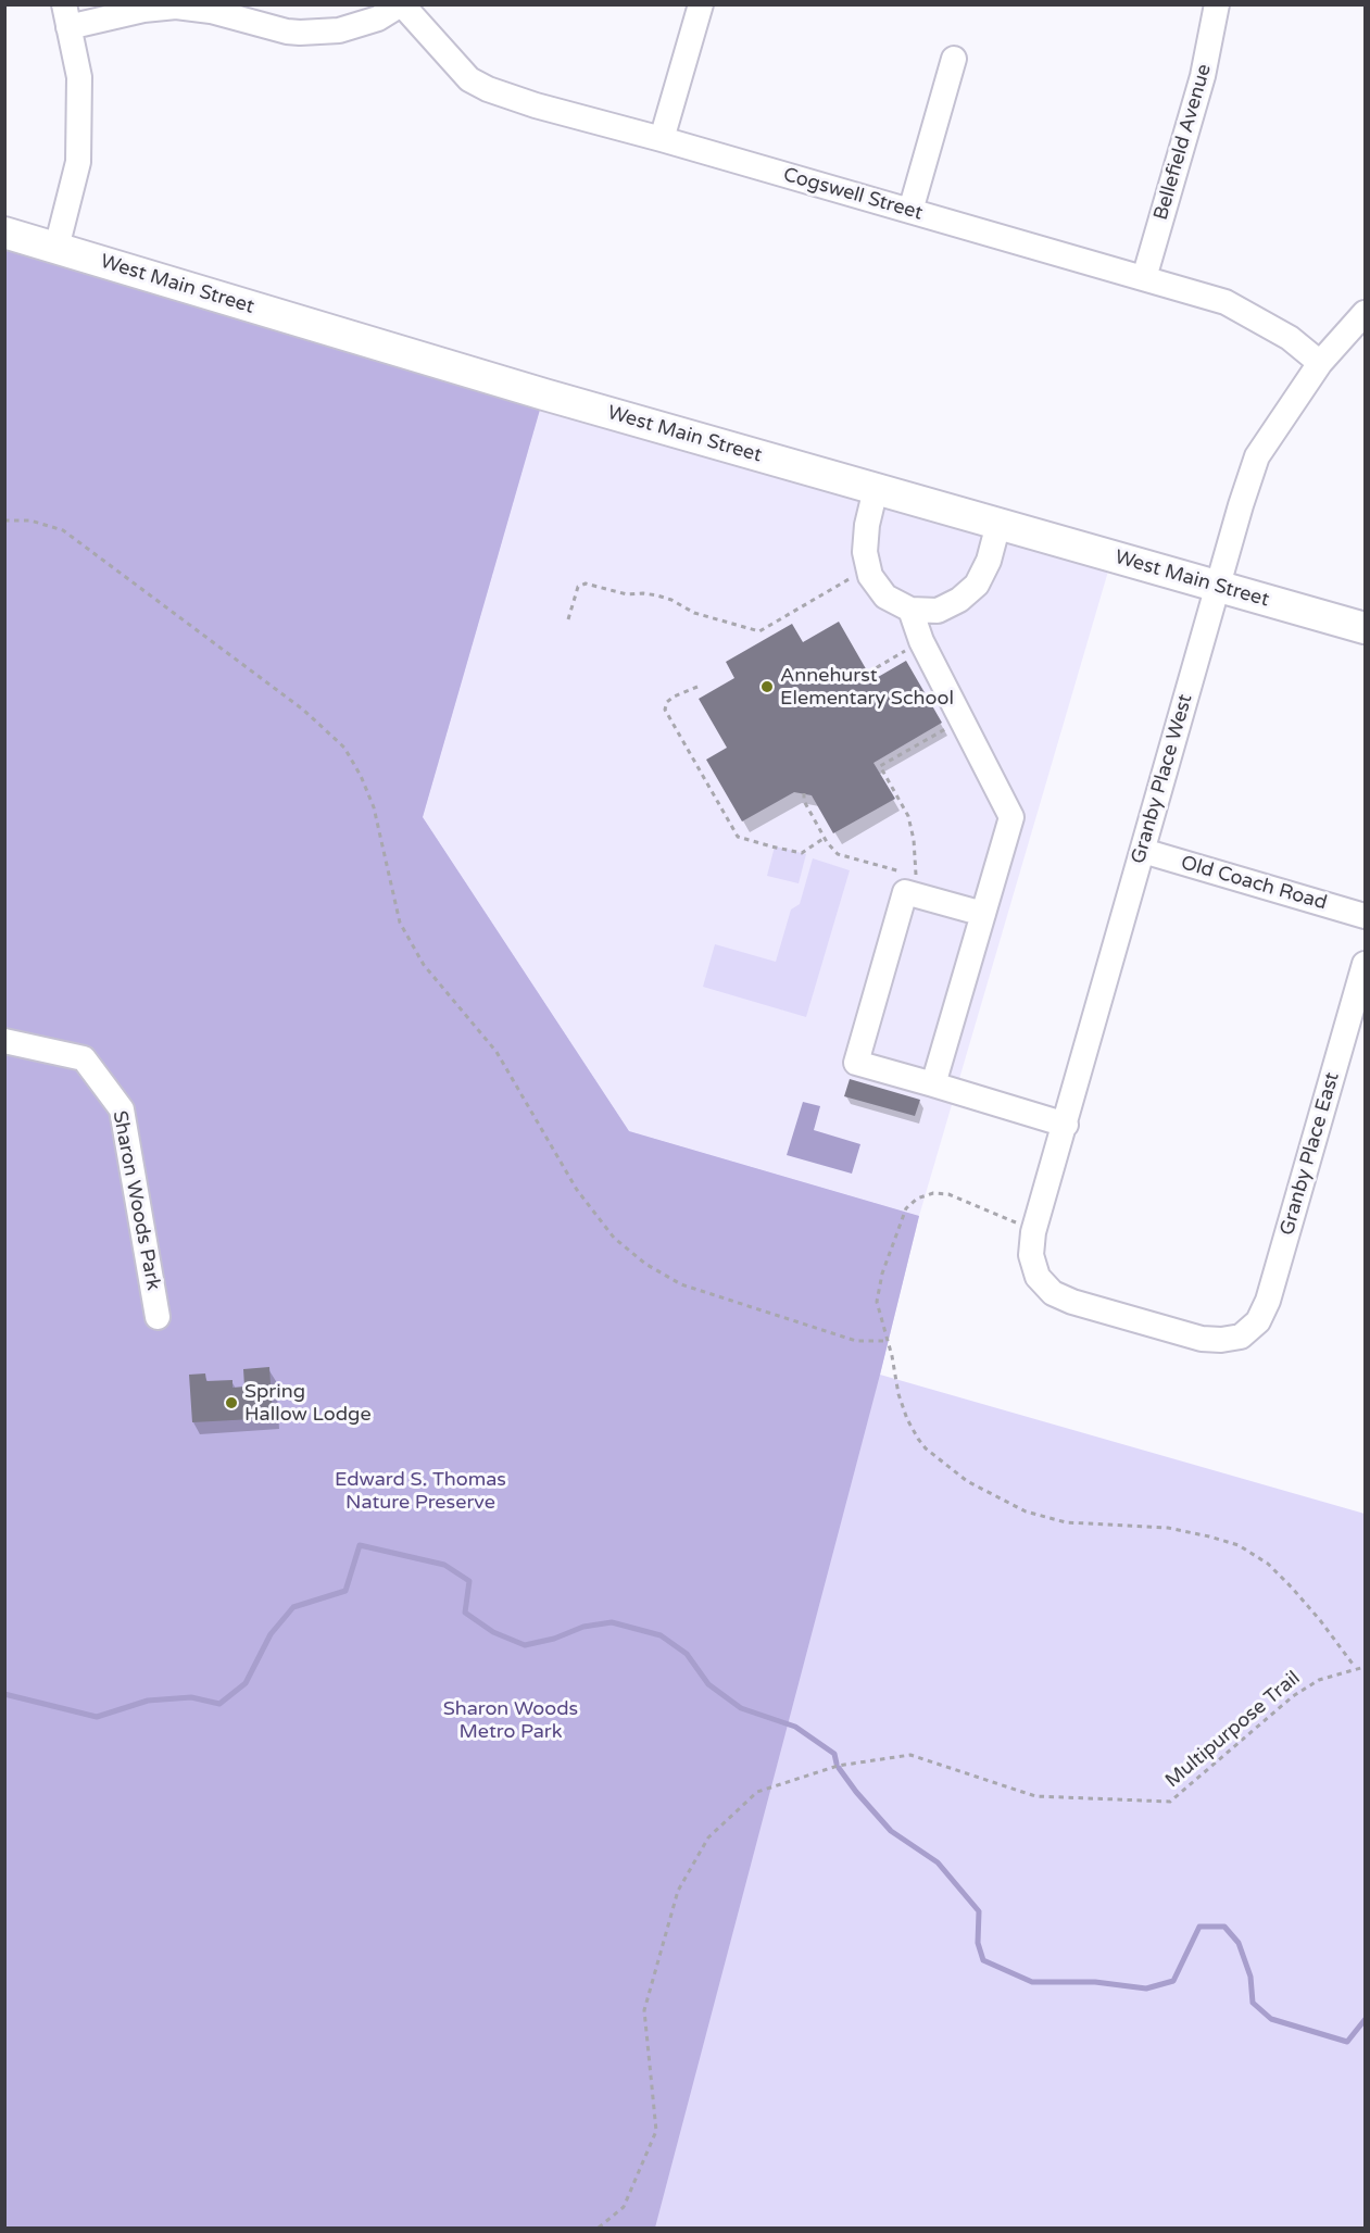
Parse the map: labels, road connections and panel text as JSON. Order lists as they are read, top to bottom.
{
  "streets": {
    "main road": ["West Main Street"],
    "street": [
      "Bellefield Avenue",
      "Cogswell Street",
      "Granby Place West",
      "Old Coach Road",
      "Granby Place East",
      "Sharon Woods Park"
    ],
    "path": ["Multipurpose Trail"]
  },
  "crossings": [
    ["Bellefield Avenue", "Cogswell Street"],
    ["Cogswell Street", "Granby Place West"],
    ["West Main Street", "Granby Place West"],
    ["Granby Place West", "Old Coach Road"],
    ["Granby Place West", "Granby Place East"]
  ],
  "parks": ["Edward S. Thomas Nature Preserve", "Sharon Woods Metro Park"],
  "places": ["Annehurst Elementary School", "Spring Hallow Lodge"]
}
